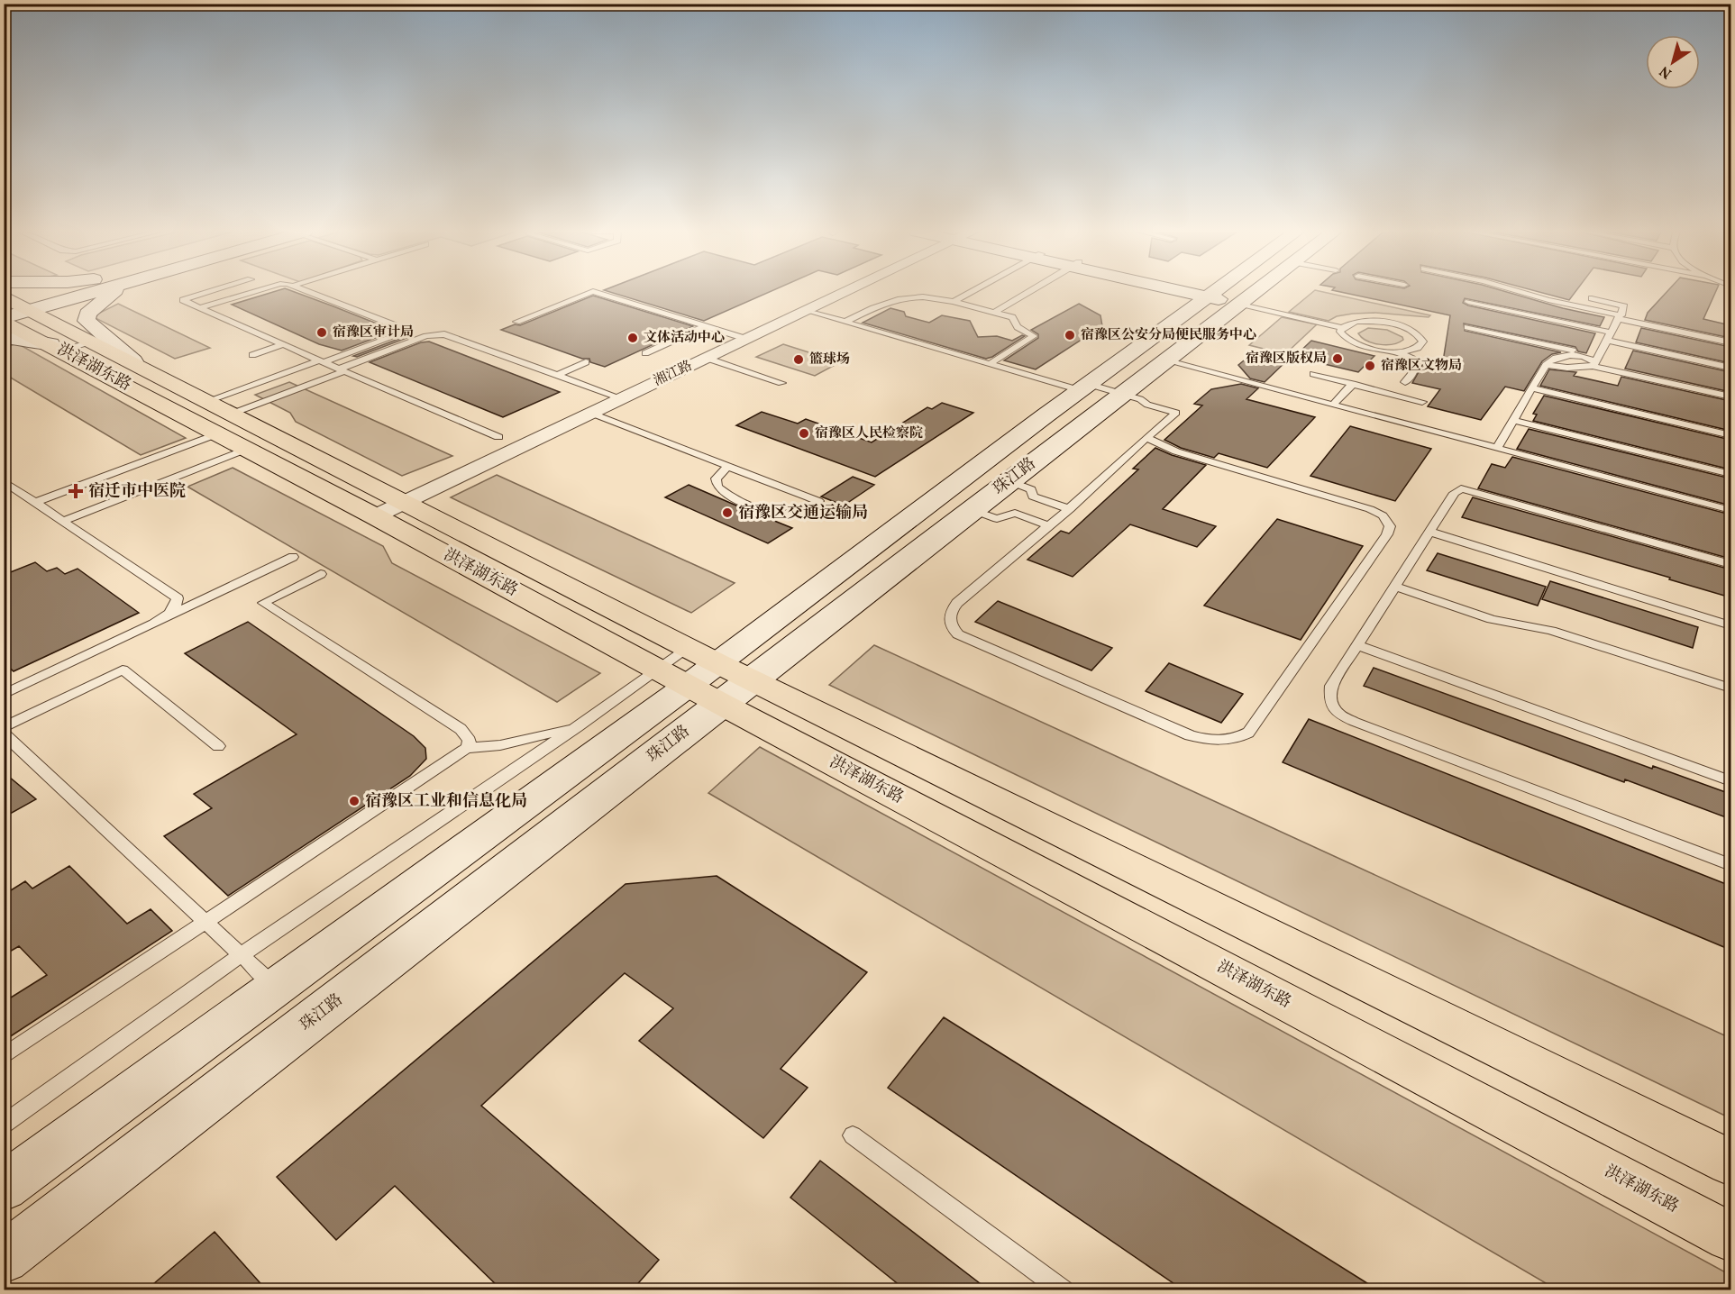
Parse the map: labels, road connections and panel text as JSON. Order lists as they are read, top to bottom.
{
  "streets": {
    "main road": ["洪泽湖东路"],
    "street": ["湘江路", "珠江路"]
  },
  "crossings": [
    ["洪泽湖东路", "湘江路"],
    ["洪泽湖东路", "珠江路"]
  ],
  "places": {
    "other": [
      "宿豫区审计局",
      "宿豫区公安分局便民服务中心",
      "文体活动中心",
      "宿豫区版权局",
      "篮球场",
      "宿豫区文物局",
      "宿豫区人民检察院",
      "宿豫区交通运输局",
      "宿豫区工业和信息化局"
    ],
    "health": ["宿迁市中医院"]
  },
  "north": "bottom left"
}
